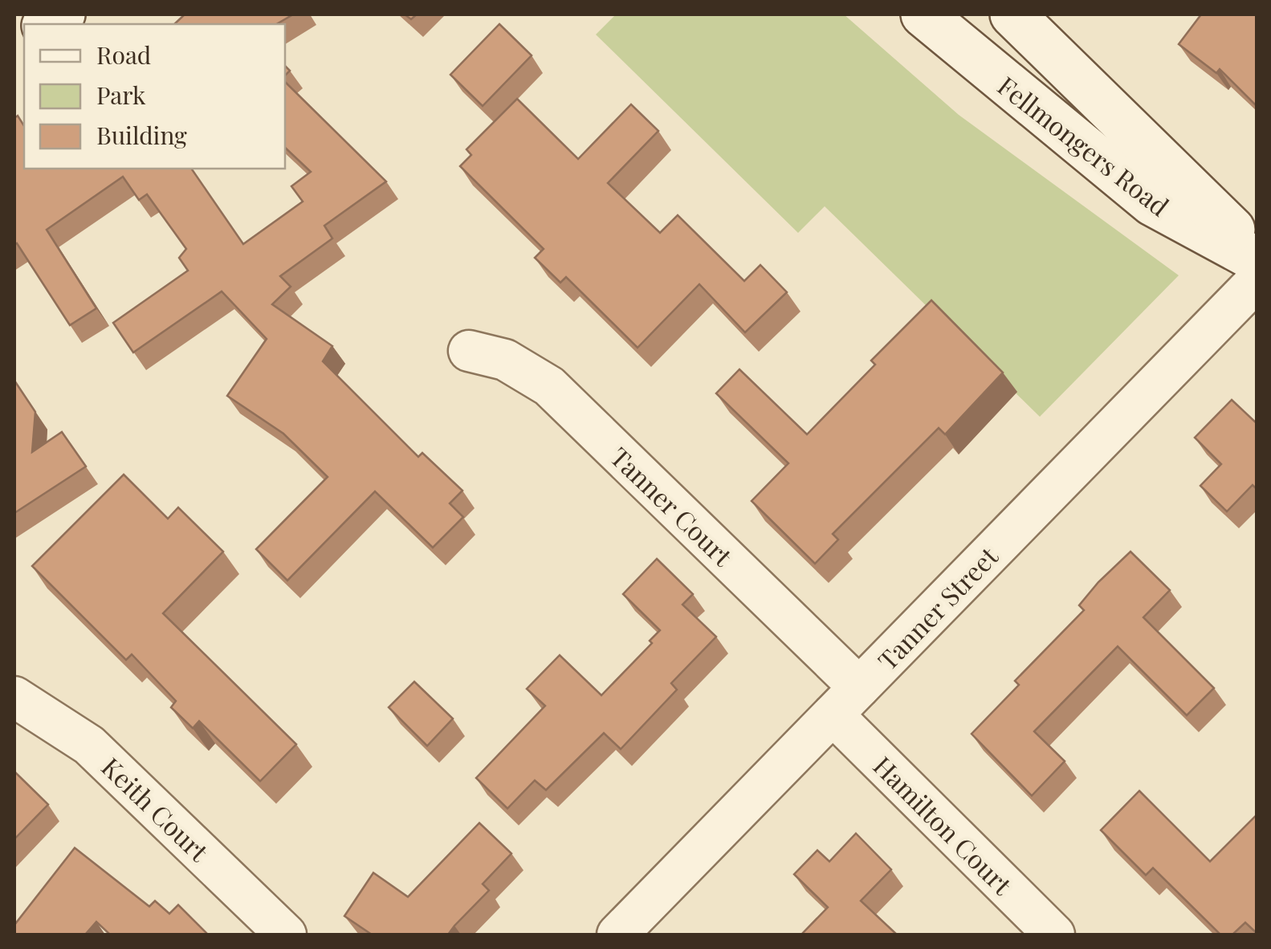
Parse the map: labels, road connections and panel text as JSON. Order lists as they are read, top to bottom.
{
  "streets": {
    "main road": ["Fellmongers Road"],
    "street": [
      "Tanner Court",
      "Tanner Street",
      "Keith Court",
      "Hamilton Court"
    ]
  },
  "crossings": [
    ["Tanner Court", "Tanner Street"],
    ["Tanner Court", "Hamilton Court"],
    ["Tanner Street", "Hamilton Court"]
  ],
  "legend": ["Road", "Park", "Building"]
}
